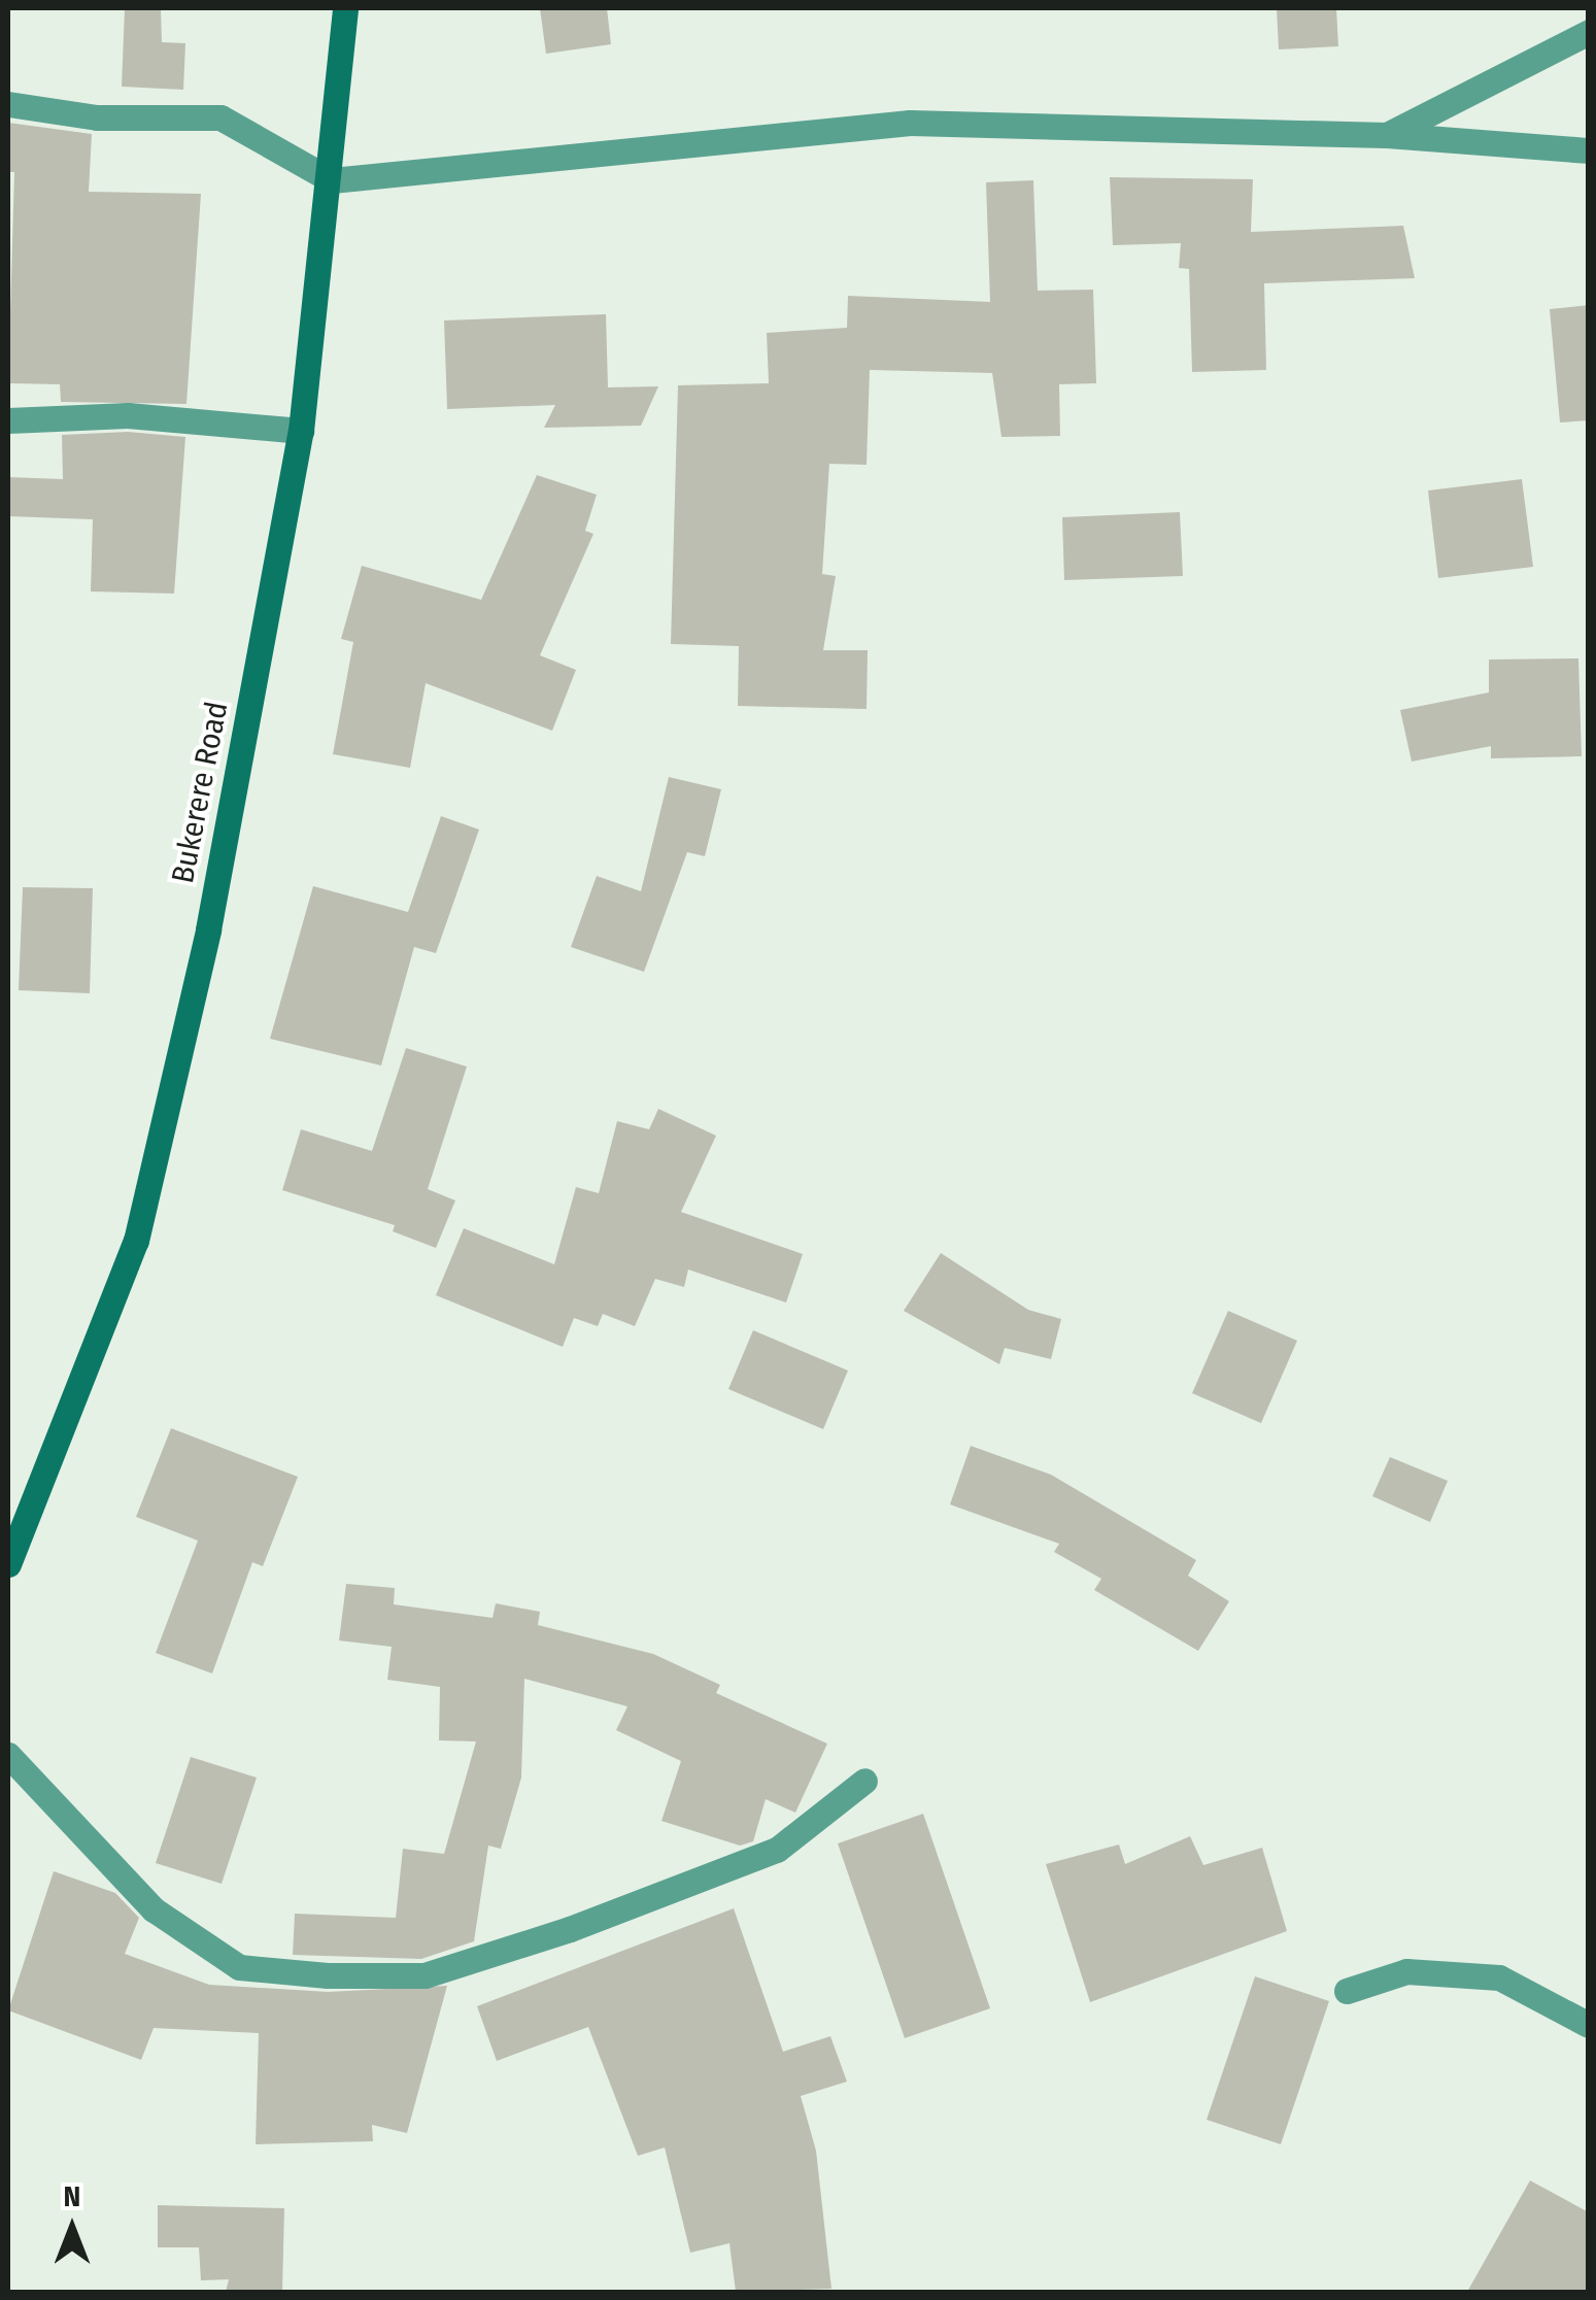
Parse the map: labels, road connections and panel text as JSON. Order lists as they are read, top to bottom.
{
  "streets": {
    "street": ["Bukerere Road"]
  },
  "north": "top"
}
